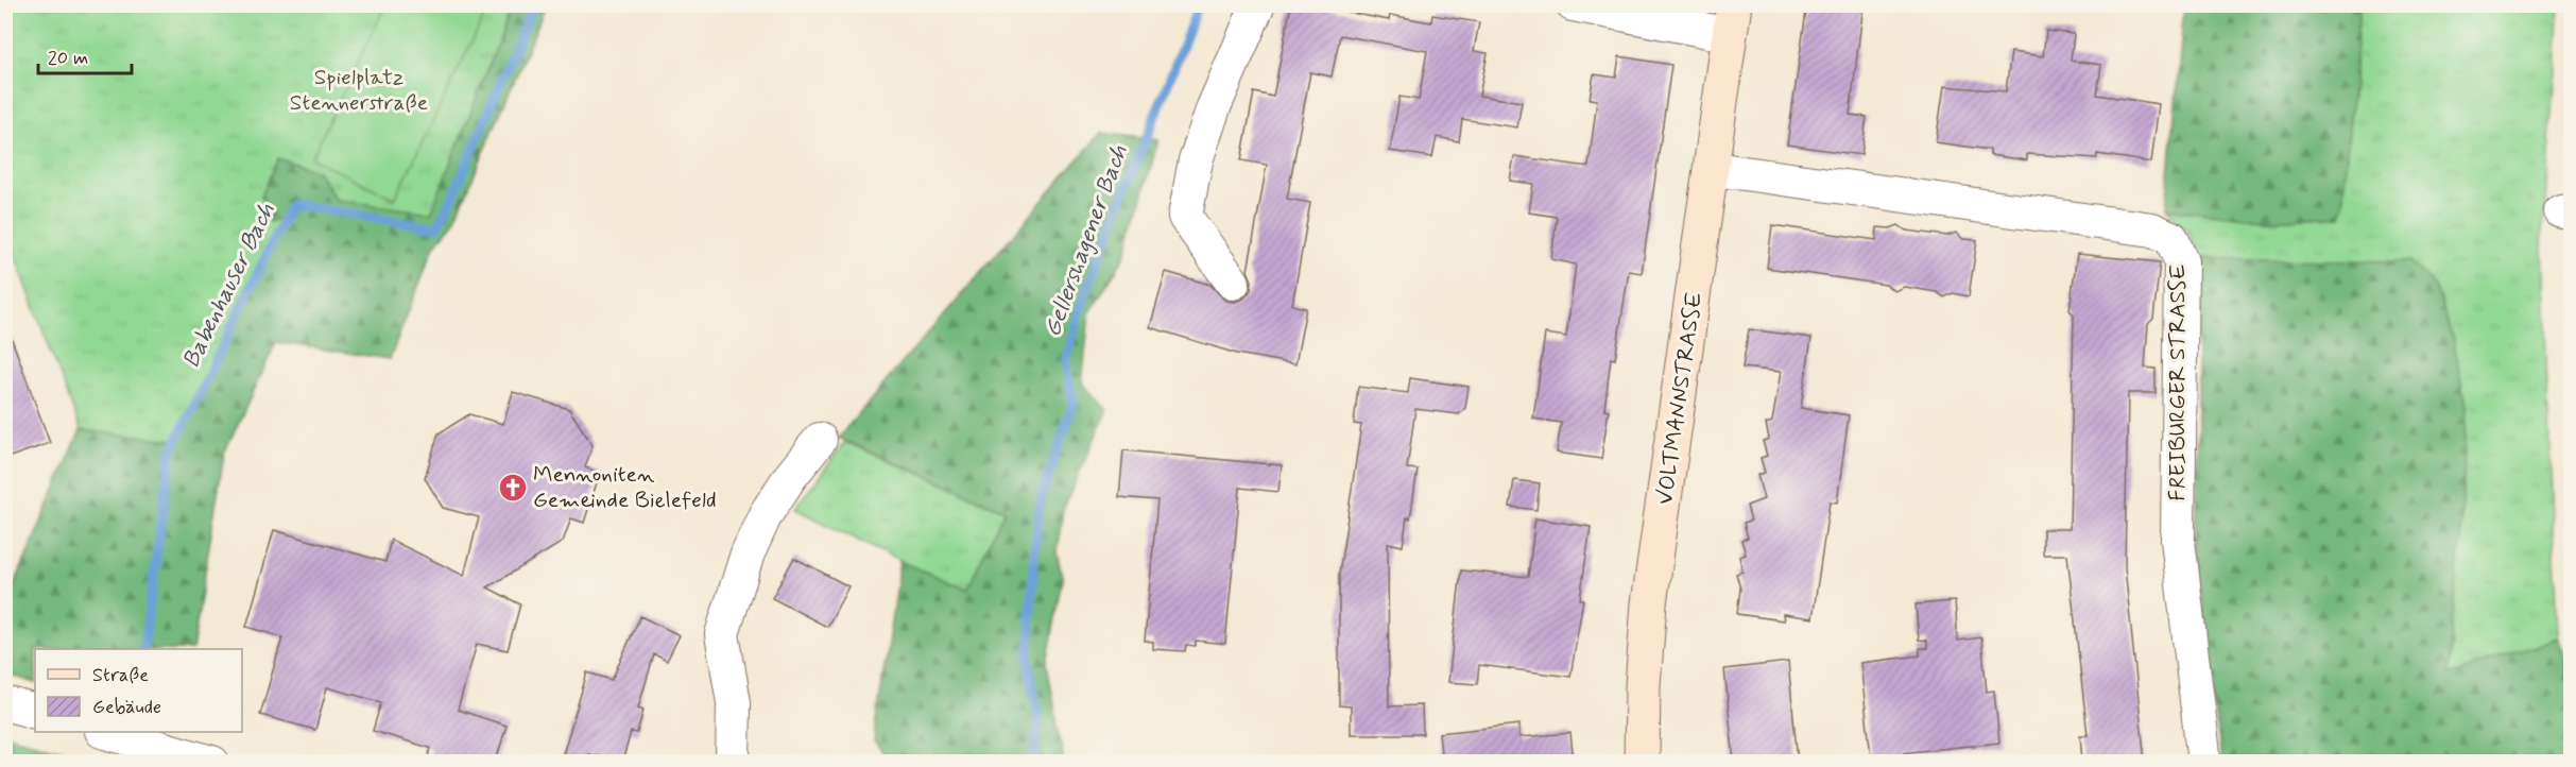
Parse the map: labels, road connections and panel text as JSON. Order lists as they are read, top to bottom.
{
  "streets": {
    "street": ["FREIBURGER STRASSE", "VOLTMANNSTRASSE"]
  },
  "crossings": [
    ["FREIBURGER STRASSE", "VOLTMANNSTRASSE"]
  ],
  "water": ["Gellershagener Bach", "Babenhauser Bach"],
  "parks": ["Spielplatz Stennerstraße"],
  "places": {
    "church": ["Mennoniten Gemeinde Bielefeld"]
  },
  "legend": ["Straße", "Gebäude"],
  "scale_bar": "20 m"
}
